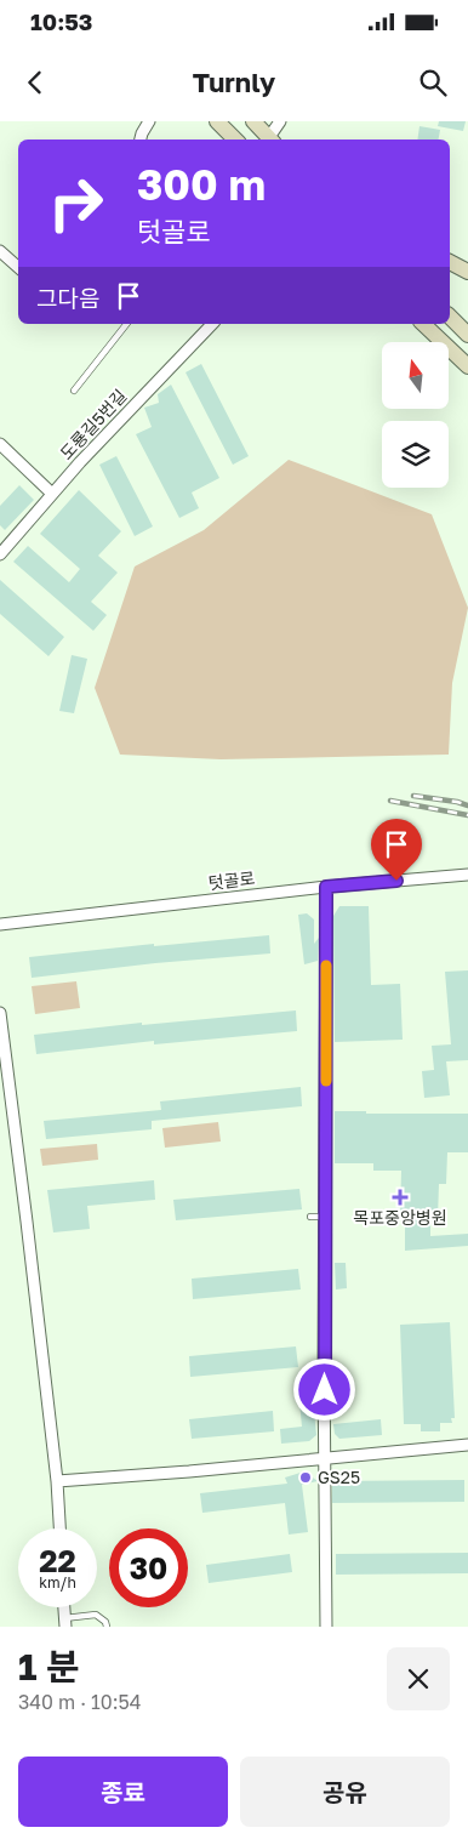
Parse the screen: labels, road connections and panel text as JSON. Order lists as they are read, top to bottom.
{
  "streets": {
    "street": ["도룡길5번길", "텃골로"]
  },
  "places": {
    "health": ["목포중앙병원"],
    "other": ["GS25"]
  },
  "north": "top",
  "page": {
    "status": "10:53",
    "header": "Turnly",
    "turn": ["300 m", "텃골로"],
    "then": "그다음",
    "speed": "22 km/h",
    "limit": "30",
    "heading": ["1 분", "340 m · 10:54"],
    "buttons": ["종료", "공유"]
  }
}
